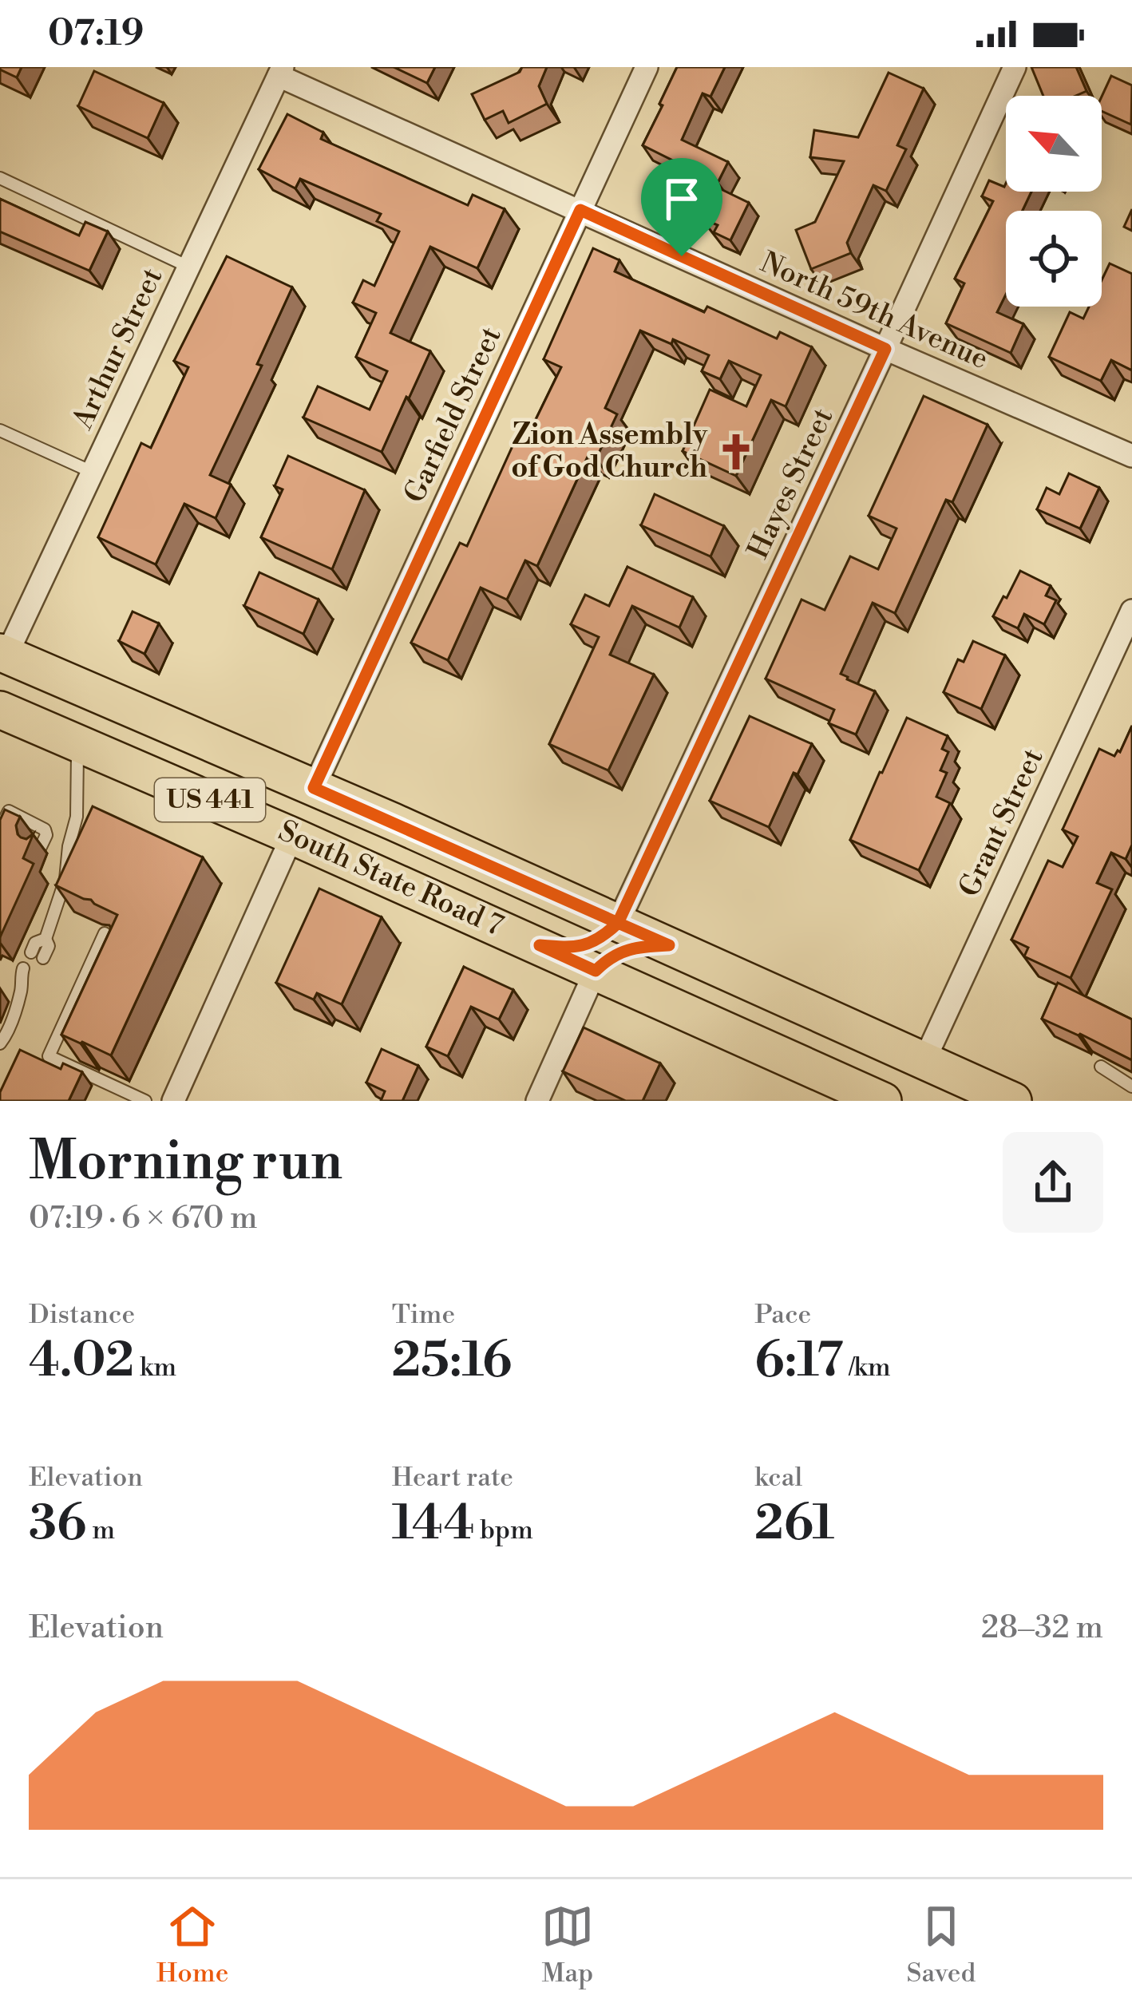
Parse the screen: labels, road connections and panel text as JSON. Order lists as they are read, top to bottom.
{
  "streets": {
    "main road": ["US 441", "South State Road 7"],
    "street": [
      "North 59th Avenue",
      "Arthur Street",
      "Garfield Street",
      "Hayes Street",
      "Grant Street"
    ]
  },
  "crossings": [
    ["North 59th Avenue", "Arthur Street"],
    ["North 59th Avenue", "Garfield Street"],
    ["North 59th Avenue", "Hayes Street"],
    ["Arthur Street", "South State Road 7"],
    ["Garfield Street", "South State Road 7"],
    ["Hayes Street", "South State Road 7"],
    ["Grant Street", "South State Road 7"]
  ],
  "places": {
    "church": ["Zion Assembly of God Church"]
  },
  "north": "top left",
  "page": {
    "status": "07:19",
    "heading": ["Morning run", "07:19 · 6 × 670 m"],
    "stats": [
      ["Distance", "4.02 km"],
      ["Time", "25:16"],
      ["Pace", "6:17 /km"],
      ["Elevation", "36 m"],
      ["Heart rate", "144 bpm"],
      ["kcal", "261"]
    ],
    "chart": ["Elevation", "28–32 m"],
    "tabs": ["Home", "Map", "Saved"]
  }
}
